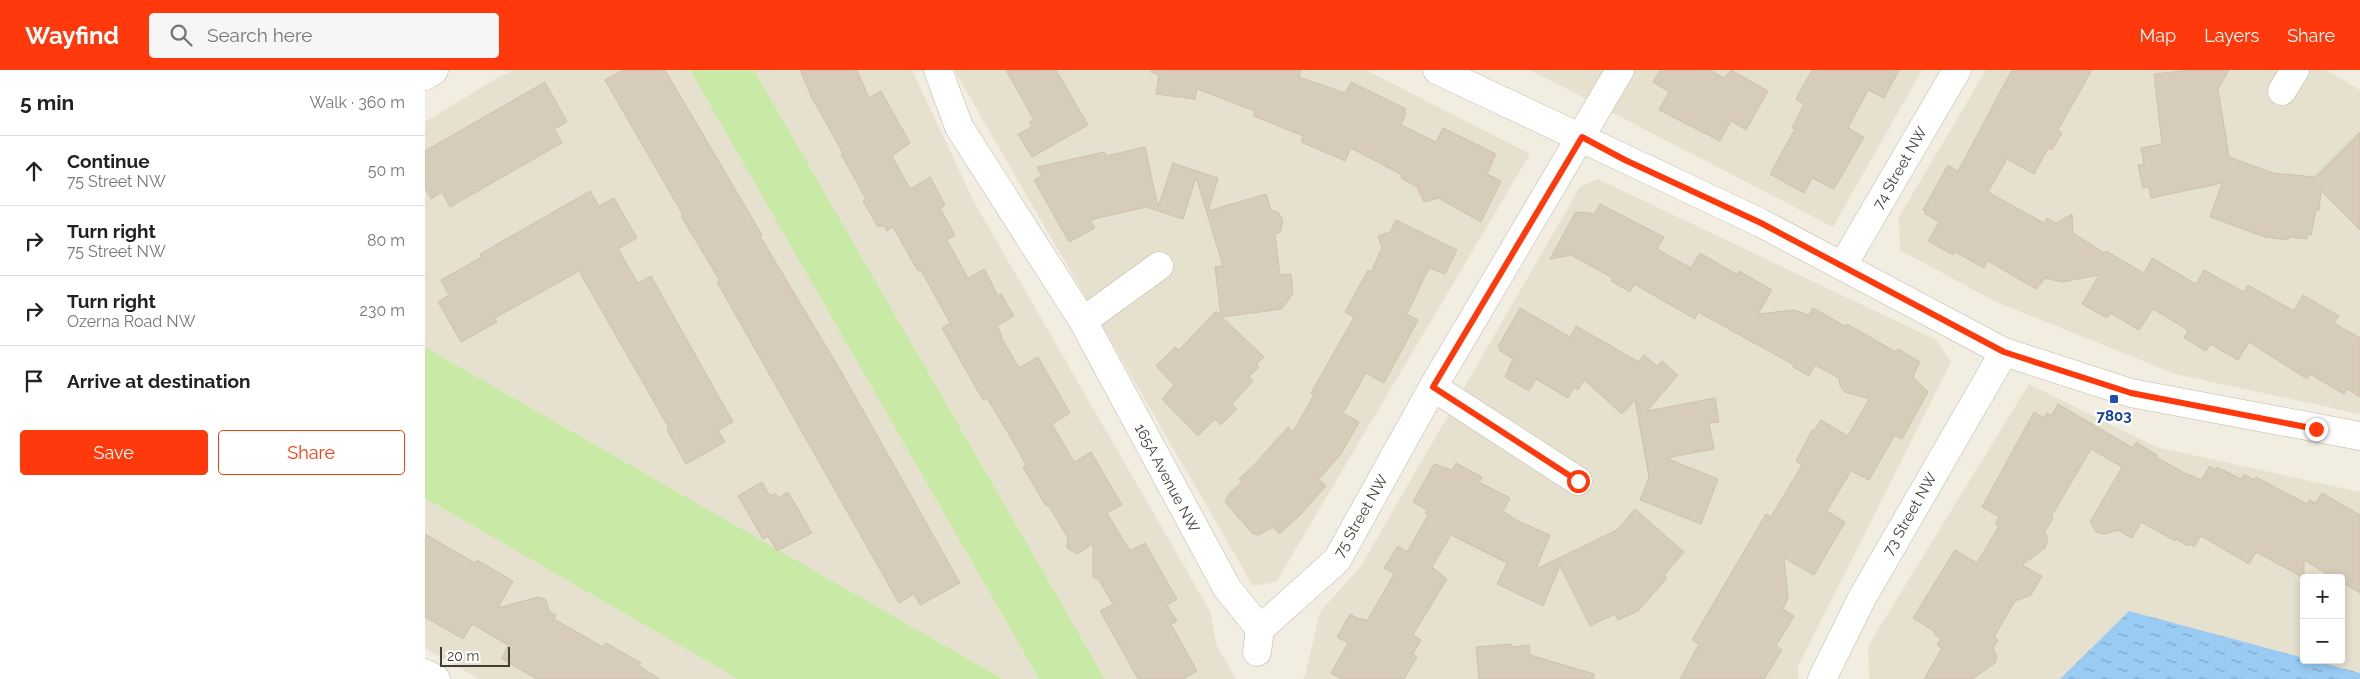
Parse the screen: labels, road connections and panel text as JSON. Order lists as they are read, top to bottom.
{
  "streets": {
    "street": [
      "74 Street NW",
      "165A Avenue NW",
      "73 Street NW",
      "75 Street NW"
    ]
  },
  "crossings": [
    ["165A Avenue NW", "75 Street NW"]
  ],
  "places": {
    "transit": ["7803"]
  },
  "scale_bar": "20 m",
  "page": {
    "header": "Wayfind",
    "search": "Search here",
    "nav": ["Map", "Layers", "Share"],
    "heading": ["5 min", "Walk · 360 m"],
    "list": [
      ["Continue", "75 Street NW", "50 m"],
      ["Turn right", "75 Street NW", "80 m"],
      ["Turn right", "Ozerna Road NW", "230 m"],
      "Arrive at destination"
    ],
    "buttons": ["Save", "Share"],
    "map_buttons": ["+", "−"],
    "scale": "20 m"
  }
}
